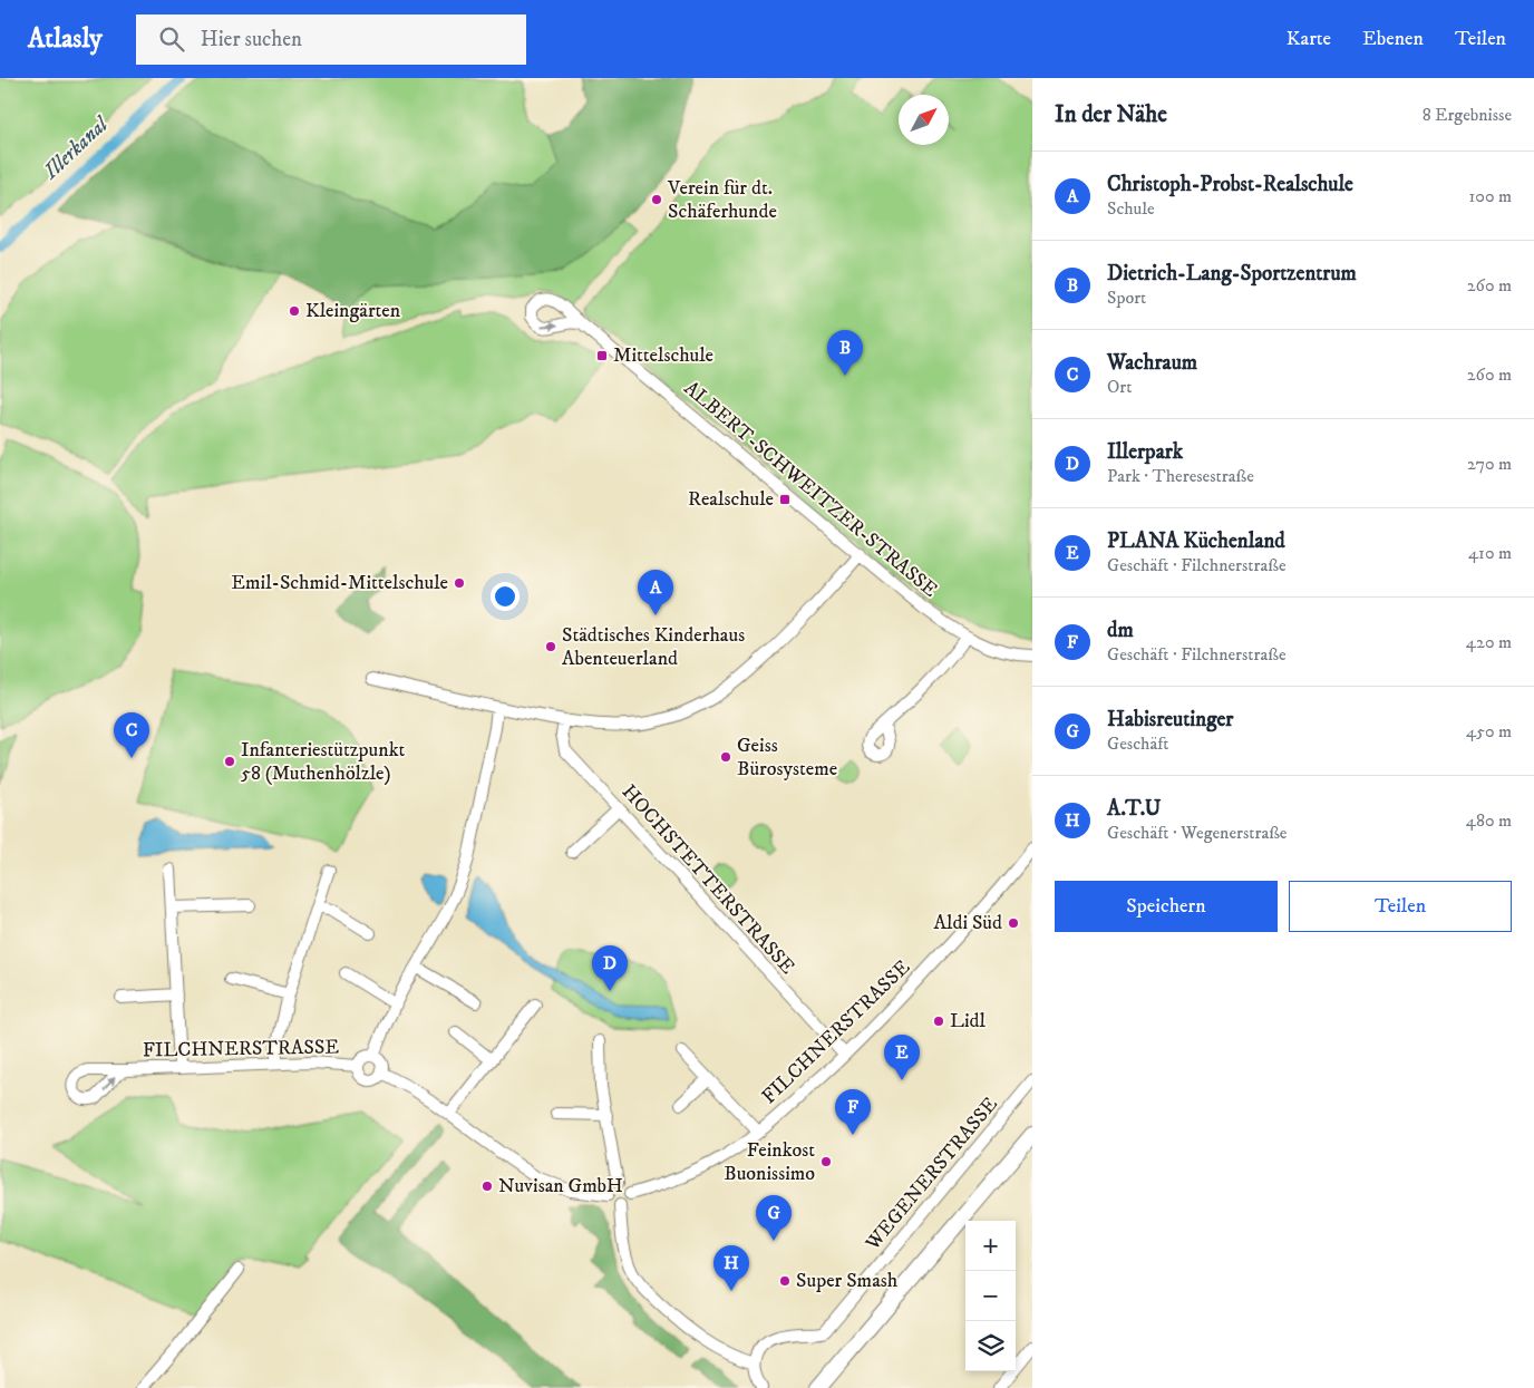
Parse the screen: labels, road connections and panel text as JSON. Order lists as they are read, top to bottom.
{
  "streets": {
    "street": [
      "ALBERT-SCHWEITZER-STRASSE",
      "HOCHSTETTERSTRASSE",
      "FILCHNERSTRASSE",
      "WEGENERSTRASSE"
    ]
  },
  "crossings": [
    ["HOCHSTETTERSTRASSE", "FILCHNERSTRASSE"]
  ],
  "water": ["Illerkanal"],
  "places": {
    "other": [
      "Verein für dt. Schäferhunde",
      "Kleingärten",
      "Emil-Schmid-Mittelschule",
      "Städtisches Kinderhaus Abenteuerland",
      "Geiss Bürosysteme",
      "Infanteriestützpunkt 58 (Muthenhölzle)",
      "Aldi Süd",
      "Lidl",
      "Feinkost Buonissimo",
      "Nuvisan GmbH",
      "Super Smash"
    ],
    "transit": ["Mittelschule", "Realschule"]
  },
  "north": "top right",
  "page": {
    "header": "Atlasly",
    "search": "Hier suchen",
    "nav": ["Karte", "Ebenen", "Teilen"],
    "heading": ["In der Nähe", "8 Ergebnisse"],
    "list": [
      {
        "mark": "A",
        "name": "Christoph-Probst-Realschule",
        "note": "Schule",
        "value": "100 m"
      },
      {
        "mark": "B",
        "name": "Dietrich-Lang-Sportzentrum",
        "note": "Sport",
        "value": "260 m"
      },
      {
        "mark": "C",
        "name": "Wachraum",
        "note": "Ort",
        "value": "260 m"
      },
      {
        "mark": "D",
        "name": "Illerpark",
        "note": "Park · Theresestraße",
        "value": "270 m"
      },
      {
        "mark": "E",
        "name": "PLANA Küchenland",
        "note": "Geschäft · Filchnerstraße",
        "value": "410 m"
      },
      {
        "mark": "F",
        "name": "dm",
        "note": "Geschäft · Filchnerstraße",
        "value": "420 m"
      },
      {
        "mark": "G",
        "name": "Habisreutinger",
        "note": "Geschäft",
        "value": "450 m"
      },
      {
        "mark": "H",
        "name": "A.T.U",
        "note": "Geschäft · Wegenerstraße",
        "value": "480 m"
      }
    ],
    "pins": [
      "B",
      "A",
      "C",
      "D",
      "E",
      "F",
      "G",
      "H"
    ],
    "buttons": ["Speichern", "Teilen"],
    "map_buttons": ["+", "−"]
  }
}
